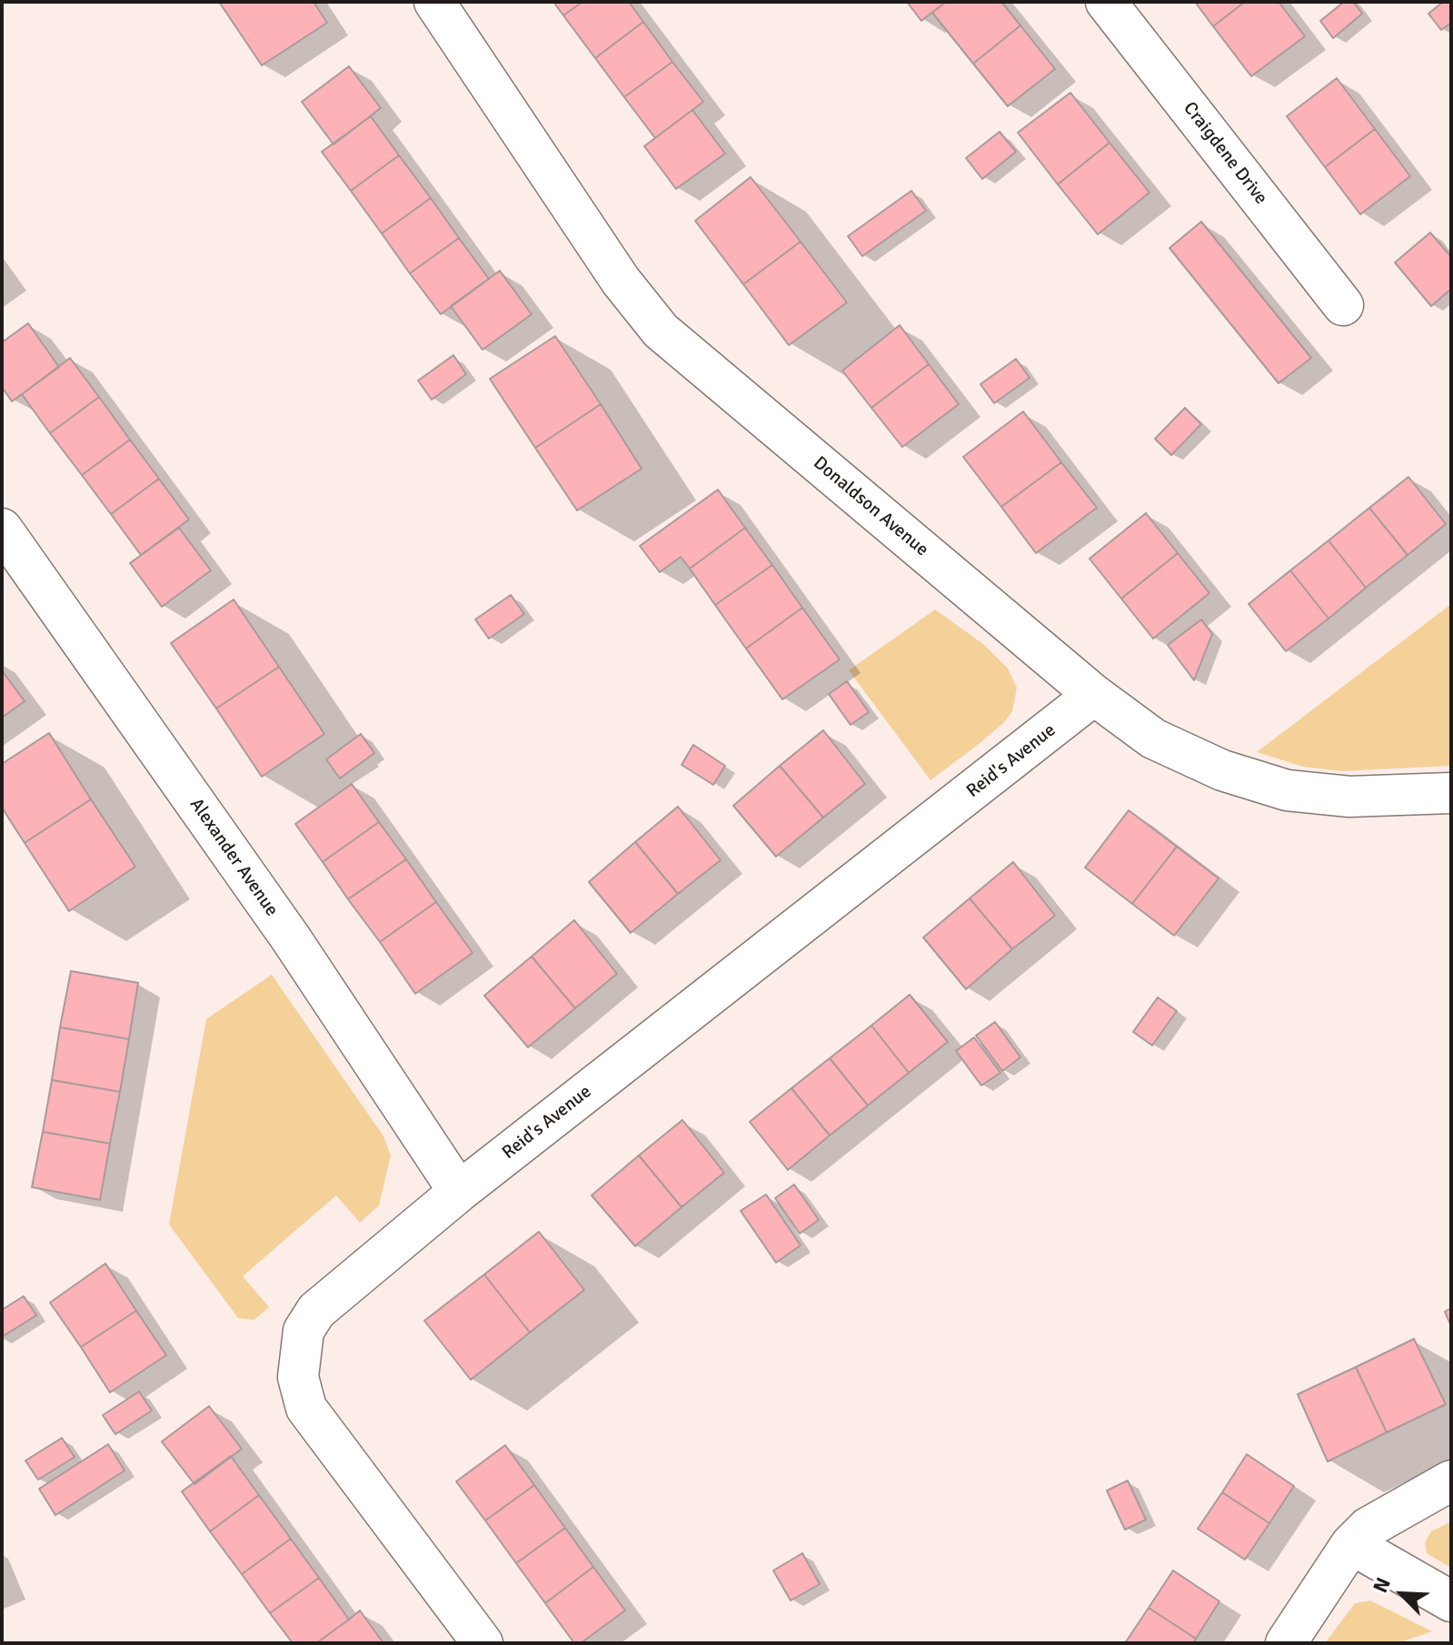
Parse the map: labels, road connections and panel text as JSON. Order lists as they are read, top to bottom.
{
  "streets": {
    "street": [
      "Craigdene Drive",
      "Donaldson Avenue",
      "Reid's Avenue",
      "Alexander Avenue"
    ]
  },
  "crossings": [
    ["Donaldson Avenue", "Reid's Avenue"],
    ["Reid's Avenue", "Alexander Avenue"]
  ],
  "north": "top left"
}
